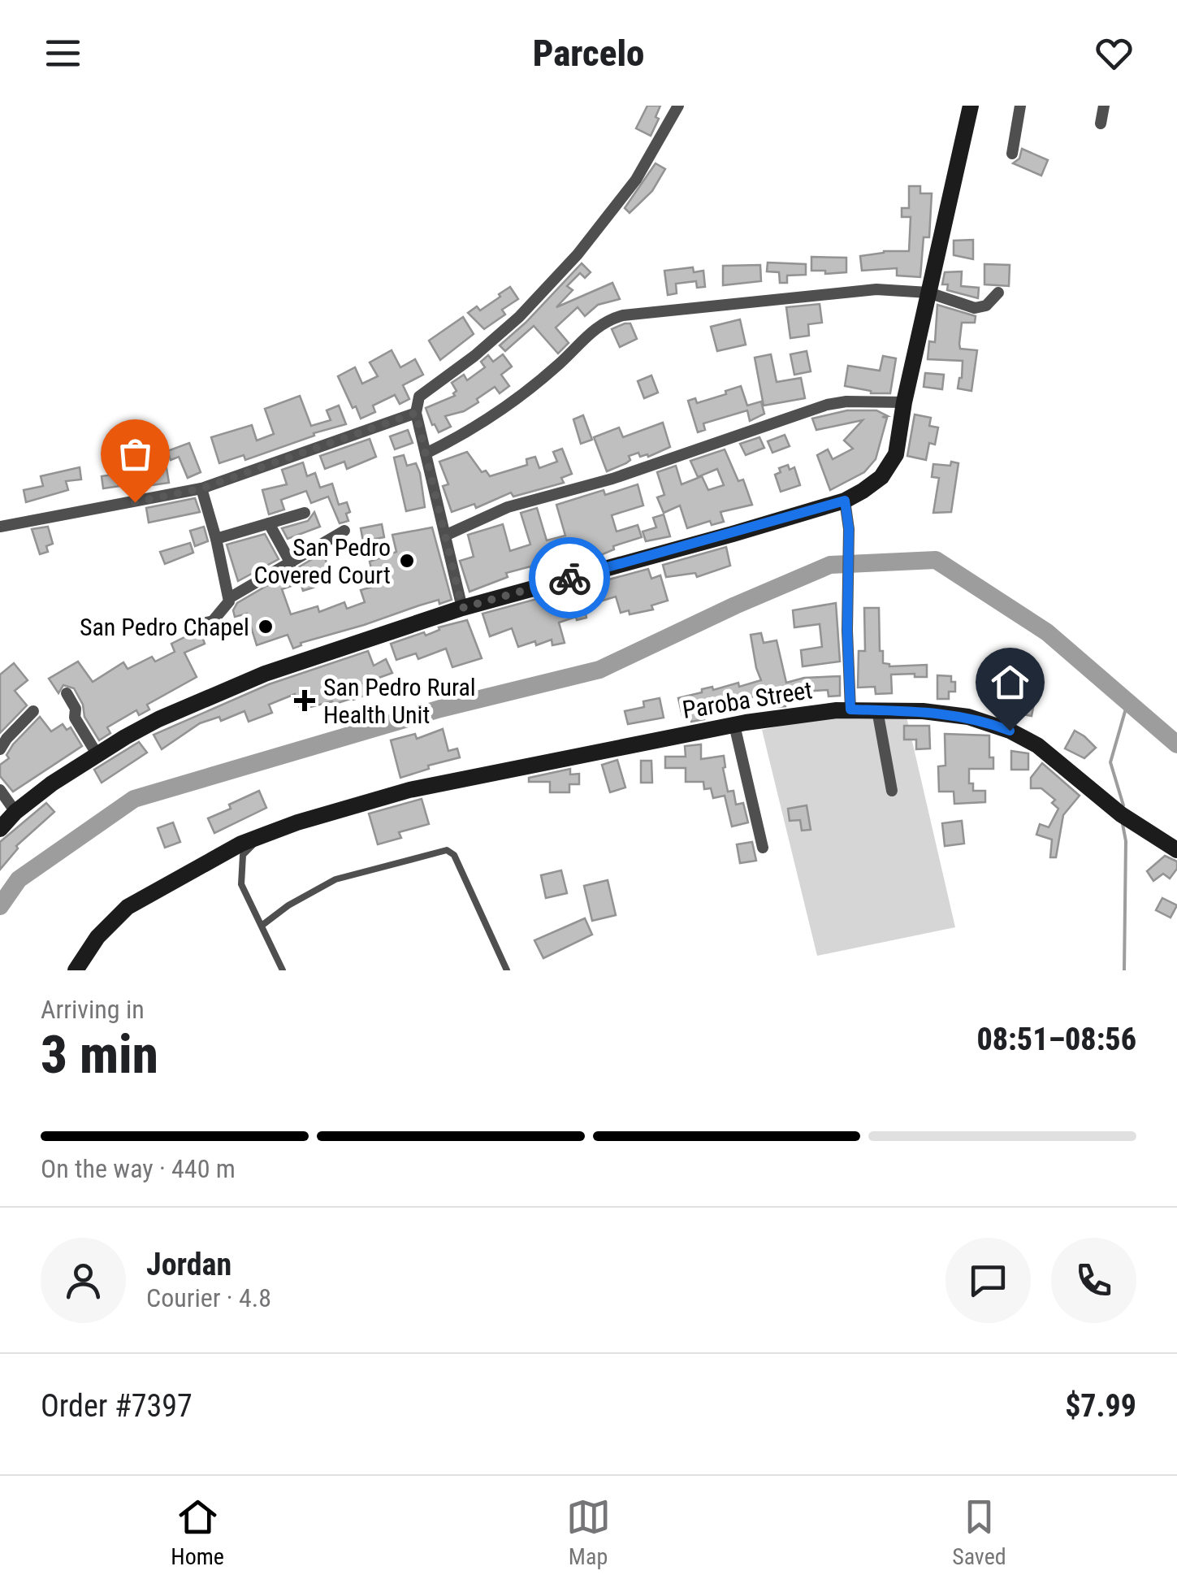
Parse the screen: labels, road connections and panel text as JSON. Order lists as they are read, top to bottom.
{
  "streets": {
    "main road": ["Paroba Street"]
  },
  "places": {
    "other": ["San Pedro Covered Court", "San Pedro Chapel"],
    "health": ["San Pedro Rural Health Unit"]
  },
  "page": {
    "header": "Parcelo",
    "heading": ["3 min", "Arriving in", "08:51–08:56"],
    "panel": [
      "Jordan",
      "Courier · 4.8",
      "Order #7397",
      "$7.99"
    ],
    "bar": "On the way · 440 m",
    "tabs": ["Home", "Map", "Saved"]
  }
}
